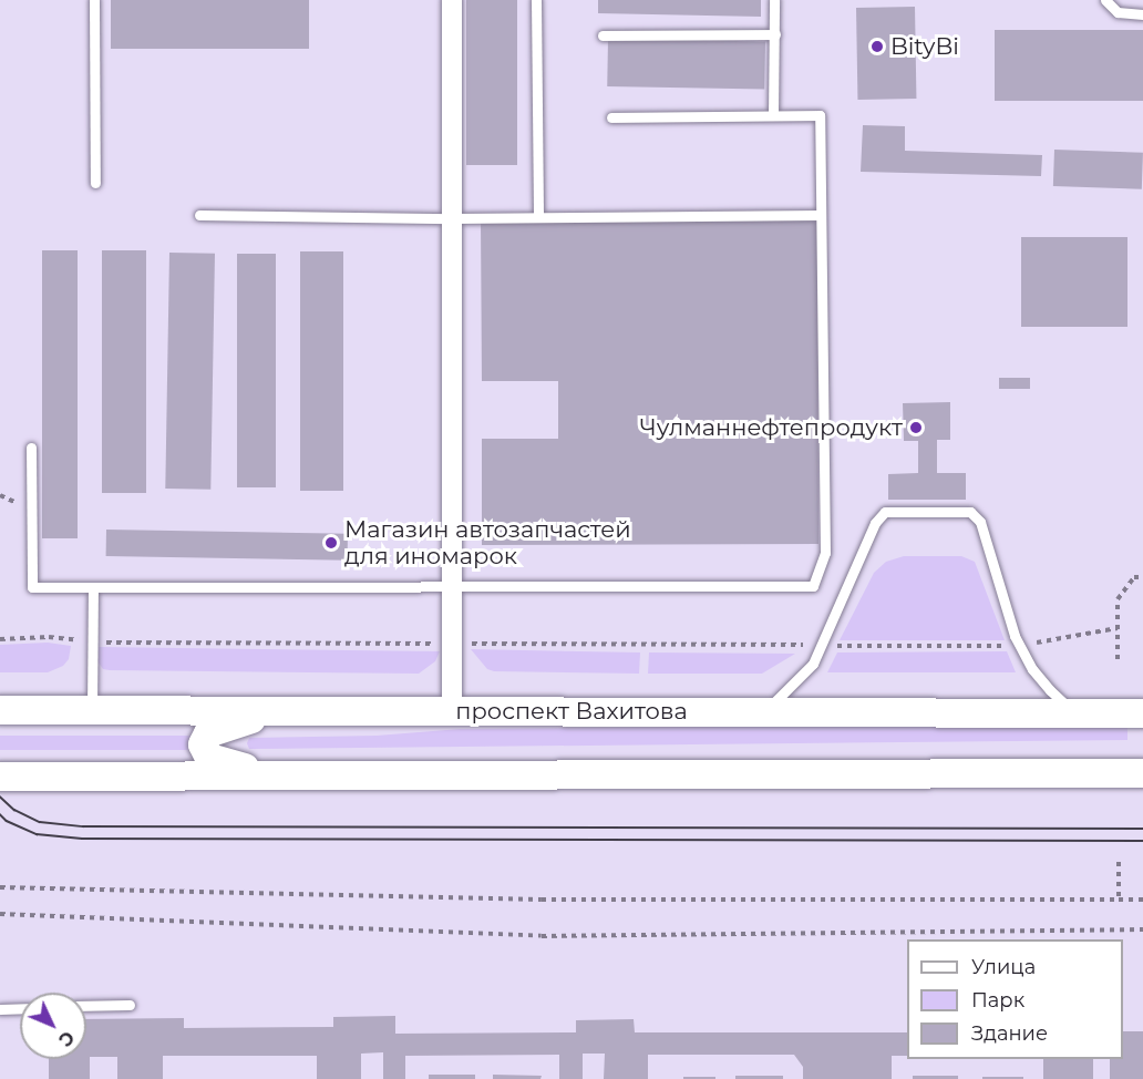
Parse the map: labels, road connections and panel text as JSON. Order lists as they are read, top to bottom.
{
  "streets": {
    "main road": ["проспект Вахитова"]
  },
  "places": ["BityBi", "Чулманнефтепродукт", "Магазин автозапчастей для иномарок"],
  "legend": ["Улица", "Парк", "Здание"],
  "north": "bottom right"
}
